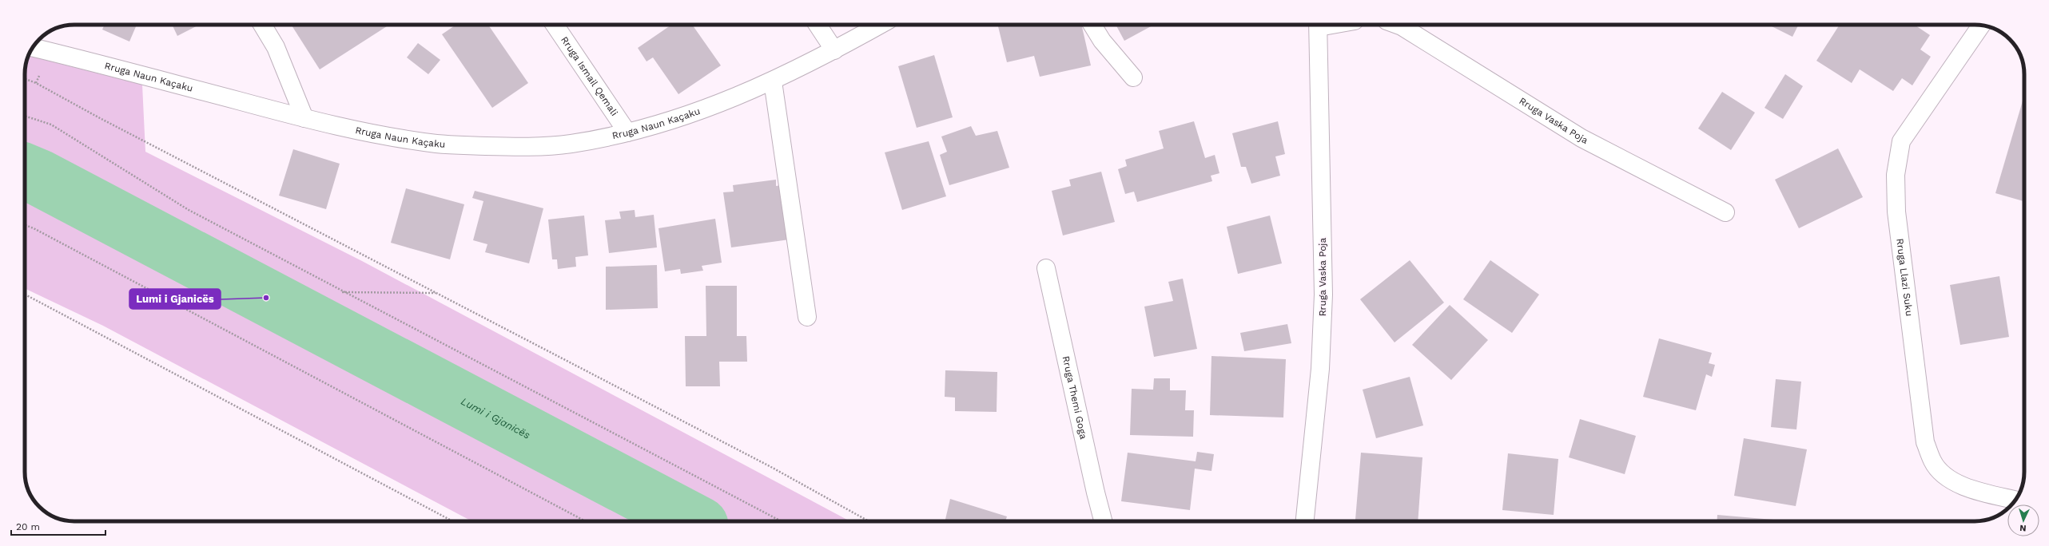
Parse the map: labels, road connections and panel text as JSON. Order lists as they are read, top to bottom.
{
  "streets": {
    "street": [
      "Rruga Ismail Qemali",
      "Rruga Naun Kaçaku",
      "Rruga Vaska Poja",
      "Rruga Llazi Suku",
      "Rruga Themi Goga"
    ]
  },
  "crossings": [
    ["Rruga Ismail Qemali", "Rruga Naun Kaçaku"]
  ],
  "water": ["Lumi i Gjanicës"],
  "places": ["Lumi i Gjanicës"],
  "scale_bar": "20 m",
  "north": "bottom"
}
